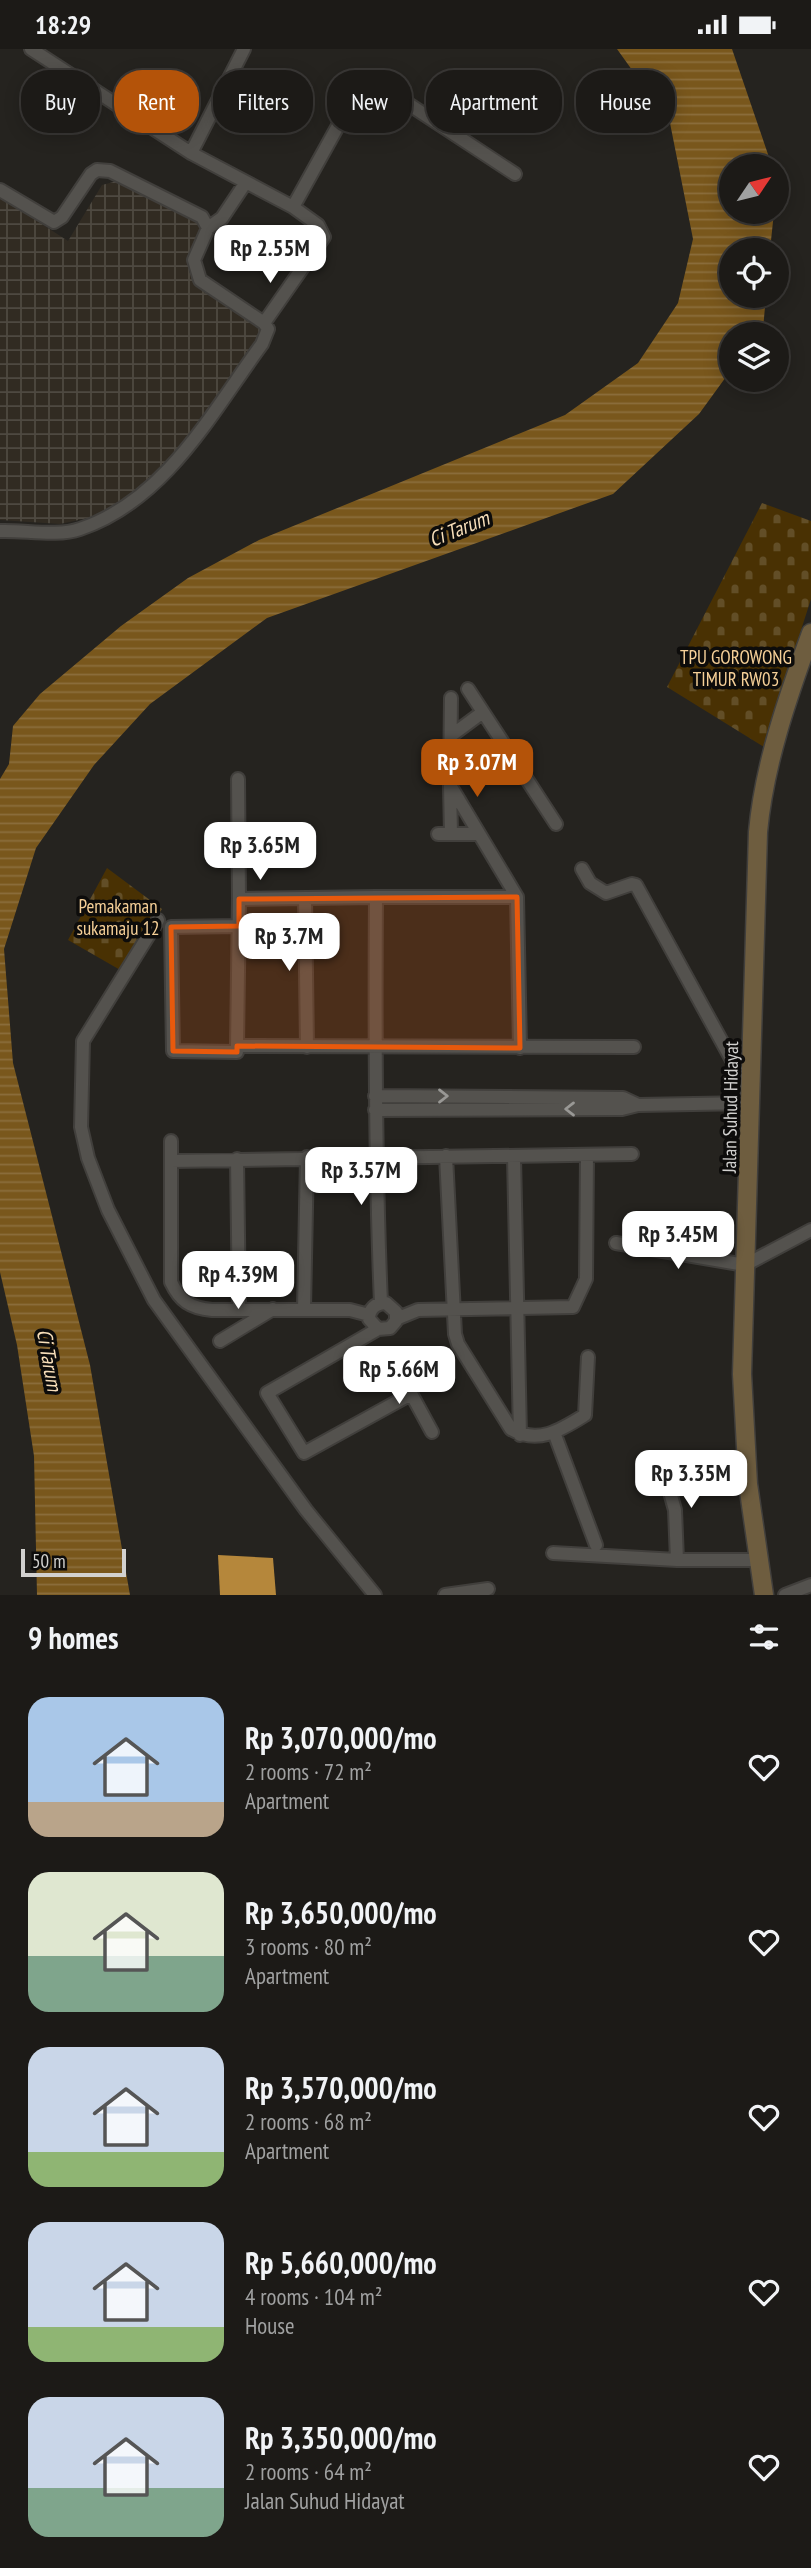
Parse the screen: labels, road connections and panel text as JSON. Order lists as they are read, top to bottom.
{
  "streets": {
    "street": ["Jalan Suhud Hidayat"]
  },
  "water": ["Ci Tarum"],
  "parks": ["TPU GOROWONG TIMUR RW03", "Pemakaman sukamaju 12"],
  "scale_bar": "50 m",
  "north": "top right",
  "page": {
    "status": "18:29",
    "chip": [
      "Buy",
      "Rent",
      "Filters",
      "New",
      "Apartment",
      "House"
    ],
    "price": [
      "Rp 2.55M",
      "Rp 3.07M",
      "Rp 3.65M",
      "Rp 3.7M",
      "Rp 3.57M",
      "Rp 3.45M",
      "Rp 4.39M",
      "Rp 5.66M",
      "Rp 3.35M"
    ],
    "scale": "50 m",
    "heading": "9 homes",
    "list": [
      {
        "name": "Rp 3,070,000/mo",
        "note": "2 rooms · 72 m² · Apartment"
      },
      {
        "name": "Rp 3,650,000/mo",
        "note": "3 rooms · 80 m² · Apartment"
      },
      {
        "name": "Rp 3,570,000/mo",
        "note": "2 rooms · 68 m² · Apartment"
      },
      {
        "name": "Rp 5,660,000/mo",
        "note": "4 rooms · 104 m² · House"
      },
      {
        "name": "Rp 3,350,000/mo",
        "note": "2 rooms · 64 m² · Jalan Suhud Hidayat"
      }
    ]
  }
}
